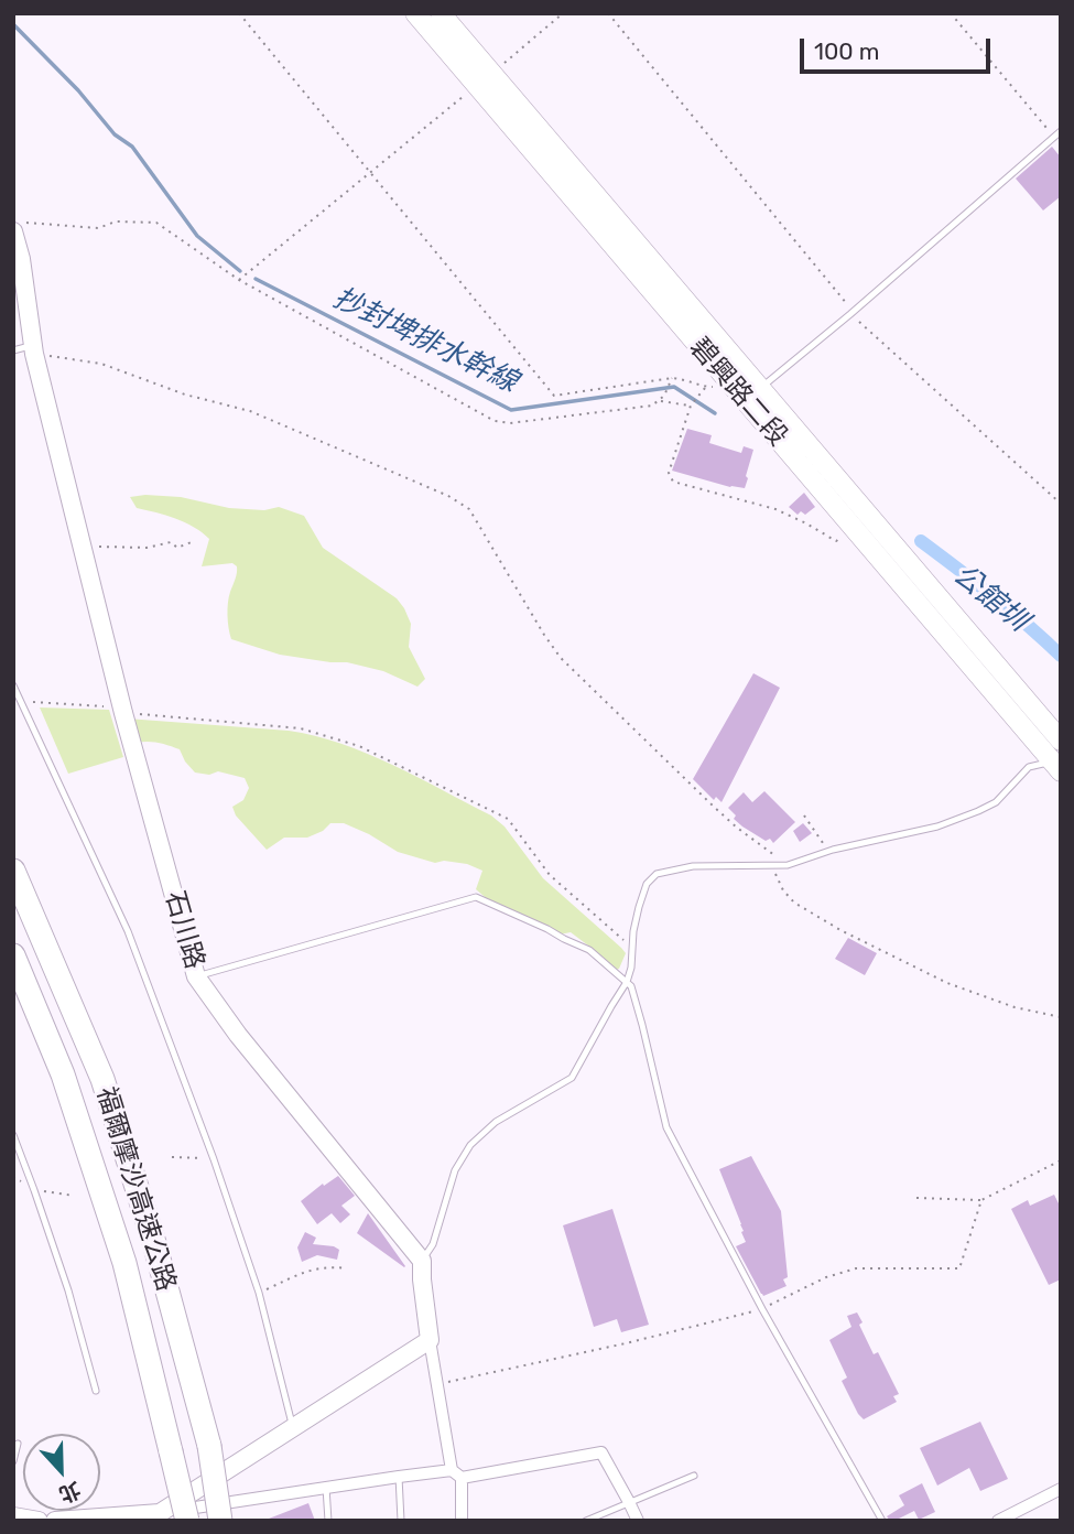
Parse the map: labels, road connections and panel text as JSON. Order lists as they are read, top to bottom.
{
  "streets": {
    "highway": ["福爾摩沙高速公路"],
    "main road": ["碧興路二段"],
    "street": ["石川路"]
  },
  "water": ["抄封埤排水幹線", "公館圳"],
  "scale_bar": "100 m",
  "north": "bottom"
}
